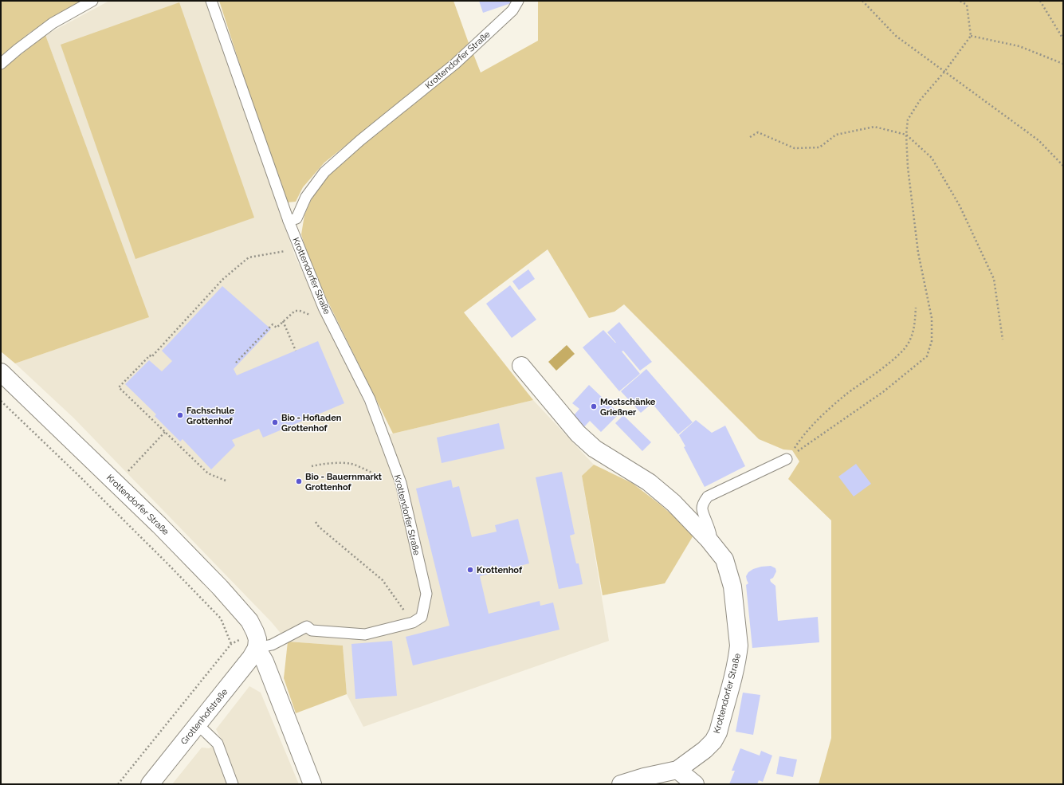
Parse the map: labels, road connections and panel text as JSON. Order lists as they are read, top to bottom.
{
  "streets": {
    "street": ["Krottendorfer Straße", "Grottenhofstraße"]
  },
  "crossings": [
    ["Krottendorfer Straße", "Grottenhofstraße"]
  ],
  "places": [
    "Mostschänke Grießner",
    "Fachschule Grottenhof",
    "Bio - Hofladen Grottenhof",
    "Bio - Bauernmarkt Grottenhof",
    "Krottenhof"
  ]
}
